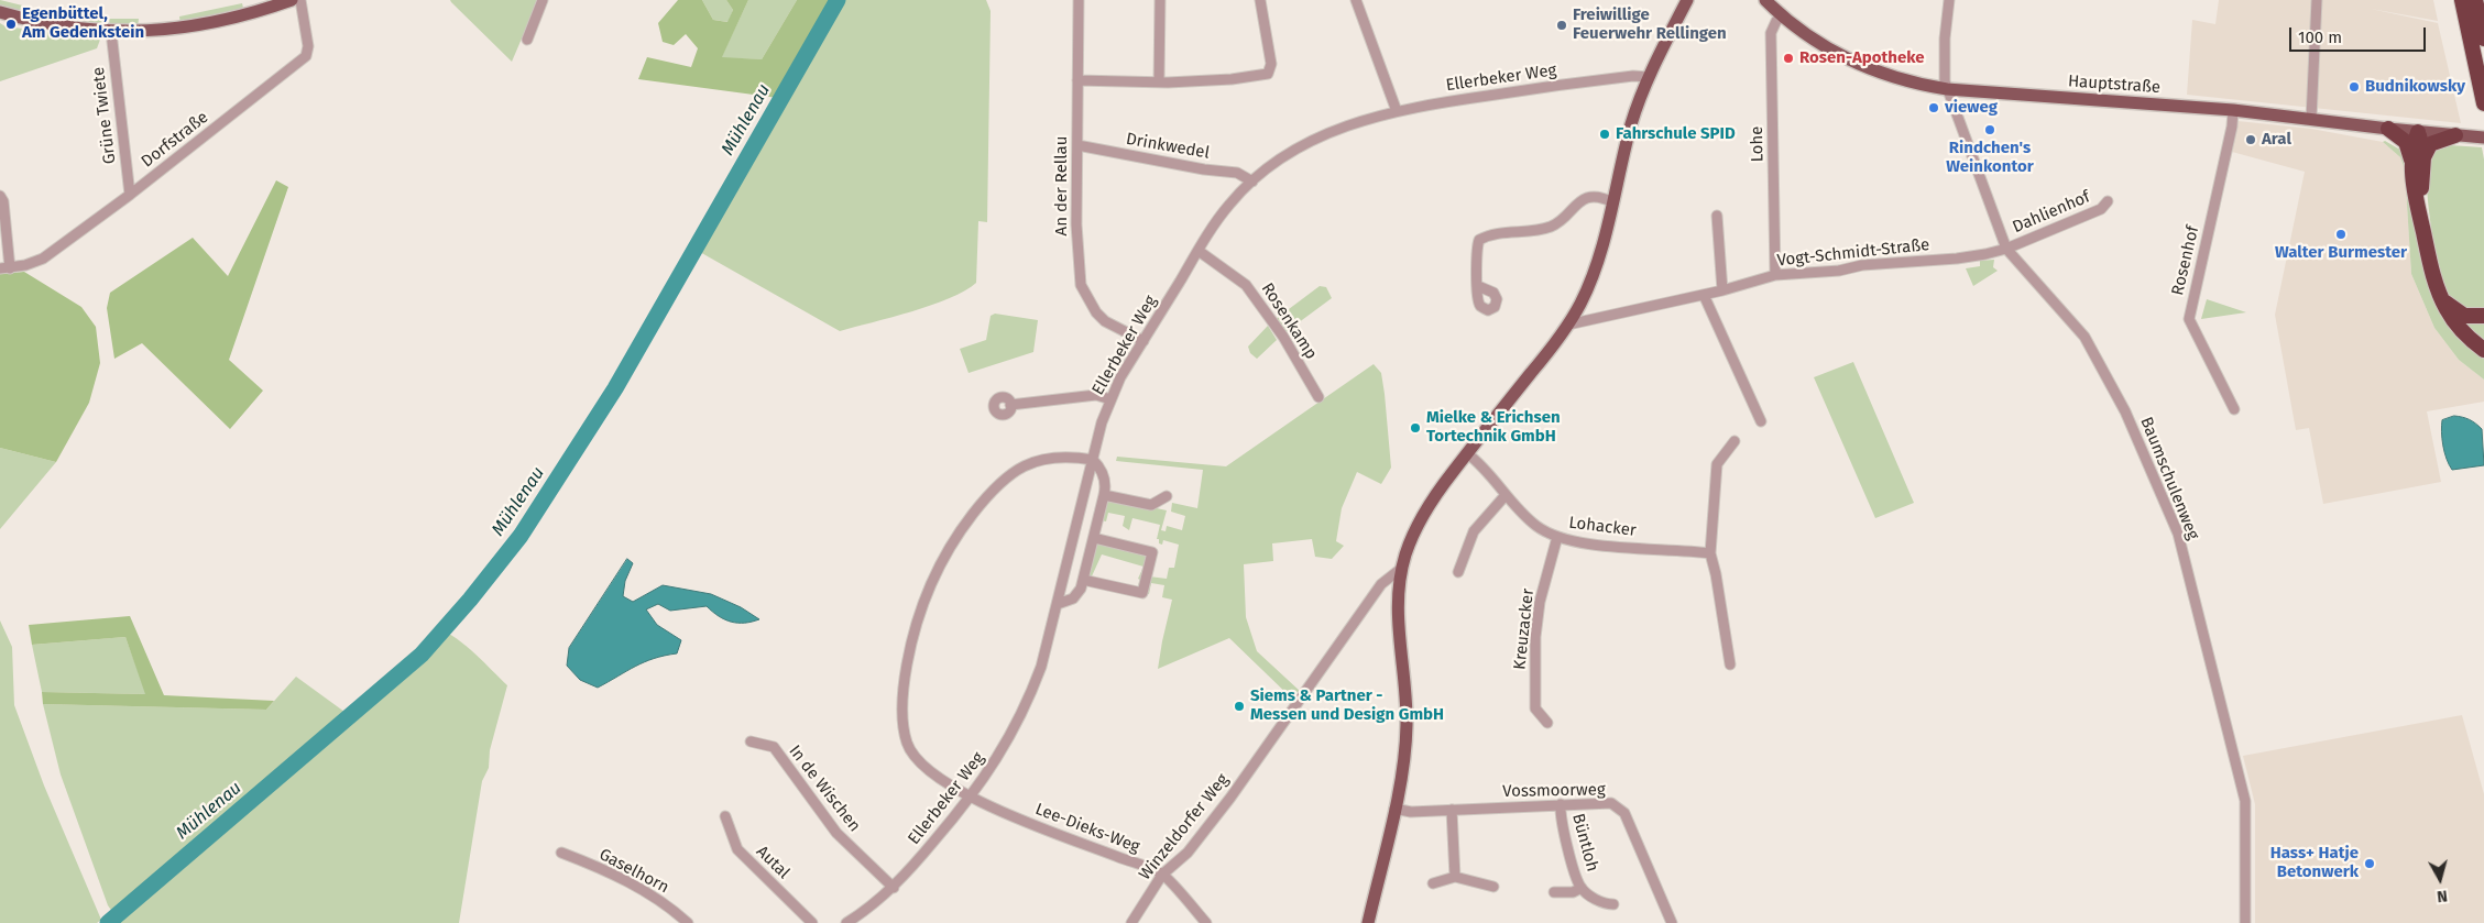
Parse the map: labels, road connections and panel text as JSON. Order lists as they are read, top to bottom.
{
  "streets": {
    "main road": ["Hauptstraße"],
    "street": [
      "Ellerbeker Weg",
      "Grüne Twiete",
      "Dorfstraße",
      "Lohe",
      "Drinkwedel",
      "An der Rellau",
      "Dahlienhof",
      "Vogt-Schmidt-Straße",
      "Rosenhof",
      "Rosenkamp",
      "Baumschulenweg",
      "Lohacker",
      "Kreuzacker",
      "In de Wischen",
      "Vossmoorweg",
      "Winzeldorfer Weg",
      "Lee-Dieks-Weg",
      "Büntloh",
      "Autal",
      "Gaselhorn"
    ]
  },
  "crossings": [
    ["Ellerbeker Weg", "Drinkwedel"],
    ["Ellerbeker Weg", "An der Rellau"],
    ["Ellerbeker Weg", "Rosenkamp"],
    ["Ellerbeker Weg", "In de Wischen"],
    ["Ellerbeker Weg", "Lee-Dieks-Weg"],
    ["Hauptstraße", "Lohe"],
    ["Hauptstraße", "Rosenhof"],
    ["Hauptstraße", "Baumschulenweg"],
    ["Grüne Twiete", "Dorfstraße"],
    ["Lohe", "Vogt-Schmidt-Straße"],
    ["Drinkwedel", "An der Rellau"],
    ["Dahlienhof", "Vogt-Schmidt-Straße"],
    ["Dahlienhof", "Baumschulenweg"],
    ["Vogt-Schmidt-Straße", "Baumschulenweg"],
    ["Lohacker", "Kreuzacker"],
    ["Vossmoorweg", "Büntloh"],
    ["Winzeldorfer Weg", "Lee-Dieks-Weg"]
  ],
  "water": ["Mühlenau"],
  "places": [
    "Egenbüttel, Am Gedenkstein",
    "Freiwillige Feuerwehr Rellingen",
    "Rosen-Apotheke",
    "Budnikowsky",
    "vieweg",
    "Rindchen's Weinkontor",
    "Fahrschule SPID",
    "Aral",
    "Walter Burmester",
    "Mielke & Erichsen Tortechnik GmbH",
    "Siems & Partner - Messen und Design GmbH",
    "Hass+ Hatje Betonwerk"
  ],
  "scale_bar": "100 m",
  "north": "bottom"
}
